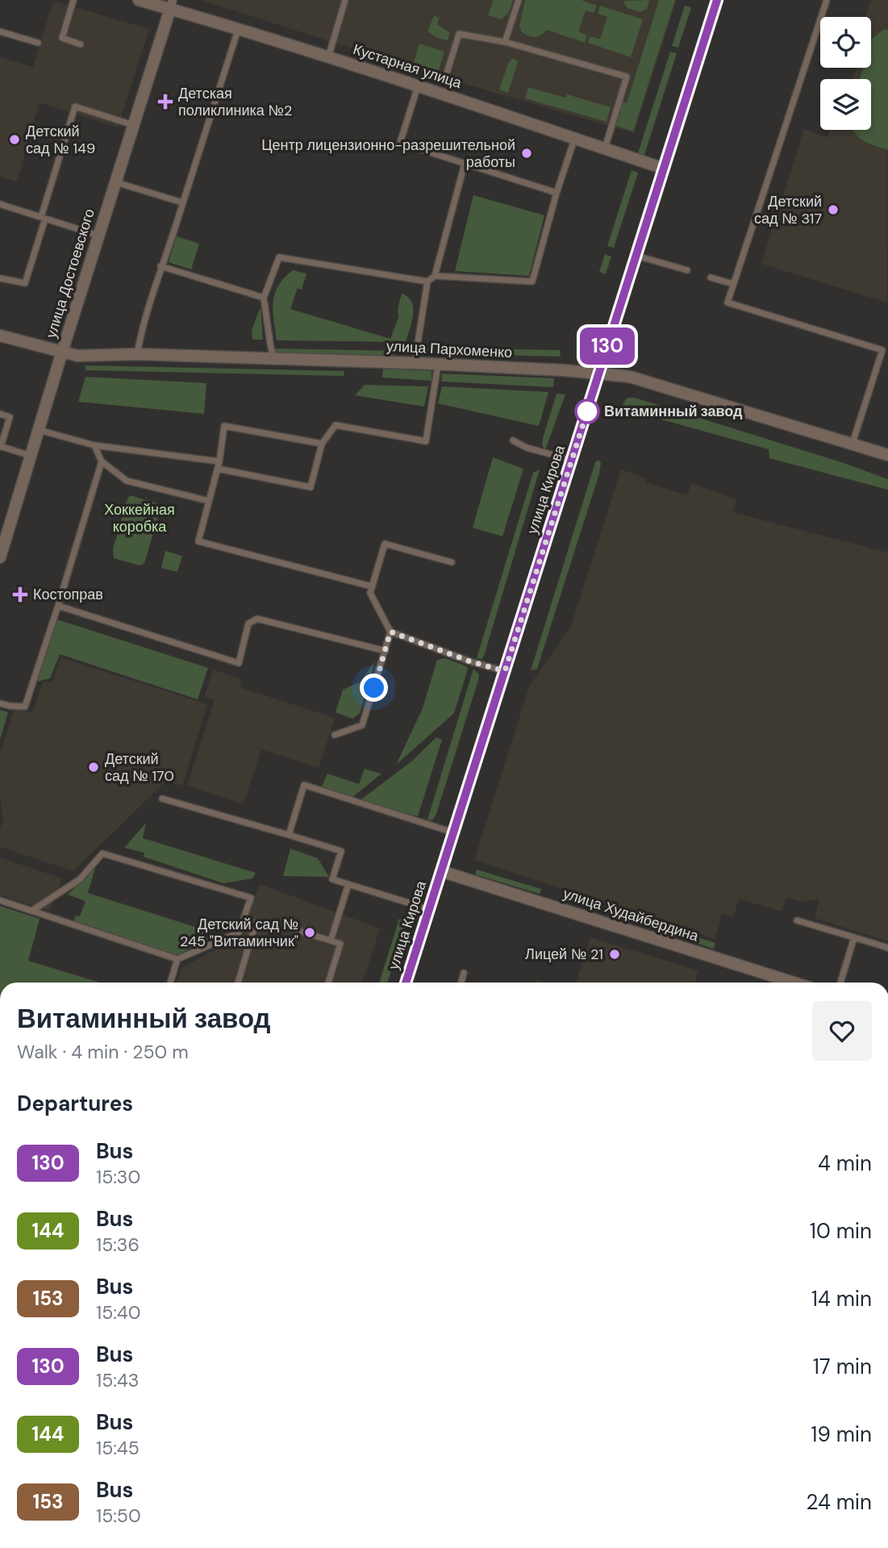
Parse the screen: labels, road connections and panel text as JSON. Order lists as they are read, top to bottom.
{
  "streets": {
    "street": [
      "Кустарная улица",
      "улица Достоевского",
      "улица Пархоменко",
      "улица Кирова",
      "улица Худайбердина"
    ]
  },
  "crossings": [
    ["Кустарная улица", "улица Достоевского"],
    ["Кустарная улица", "улица Кирова"],
    ["улица Достоевского", "улица Пархоменко"],
    ["улица Пархоменко", "улица Кирова"],
    ["улица Кирова", "улица Худайбердина"]
  ],
  "parks": ["Хоккейная коробка"],
  "places": {
    "health": ["Детская поликлиника №2", "Костоправ"],
    "other": [
      "Детский сад № 149",
      "Центр лицензионно-разрешительной работы",
      "Детский сад № 317",
      "Витаминный завод",
      "Детский сад № 170",
      "Детский сад № 245 \"Витаминчик\"",
      "Лицей № 21"
    ]
  },
  "lines": ["bus line 130"],
  "page": {
    "on_map": "130",
    "heading": [
      ["Витаминный завод", "Walk · 4 min · 250 m"],
      "Departures"
    ],
    "list": [
      {
        "mark": "130",
        "name": "Bus",
        "note": "15:30",
        "value": "4 min"
      },
      {
        "mark": "144",
        "name": "Bus",
        "note": "15:36",
        "value": "10 min"
      },
      {
        "mark": "153",
        "name": "Bus",
        "note": "15:40",
        "value": "14 min"
      },
      {
        "mark": "130",
        "name": "Bus",
        "note": "15:43",
        "value": "17 min"
      },
      {
        "mark": "144",
        "name": "Bus",
        "note": "15:45",
        "value": "19 min"
      },
      {
        "mark": "153",
        "name": "Bus",
        "note": "15:50",
        "value": "24 min"
      }
    ]
  }
}
